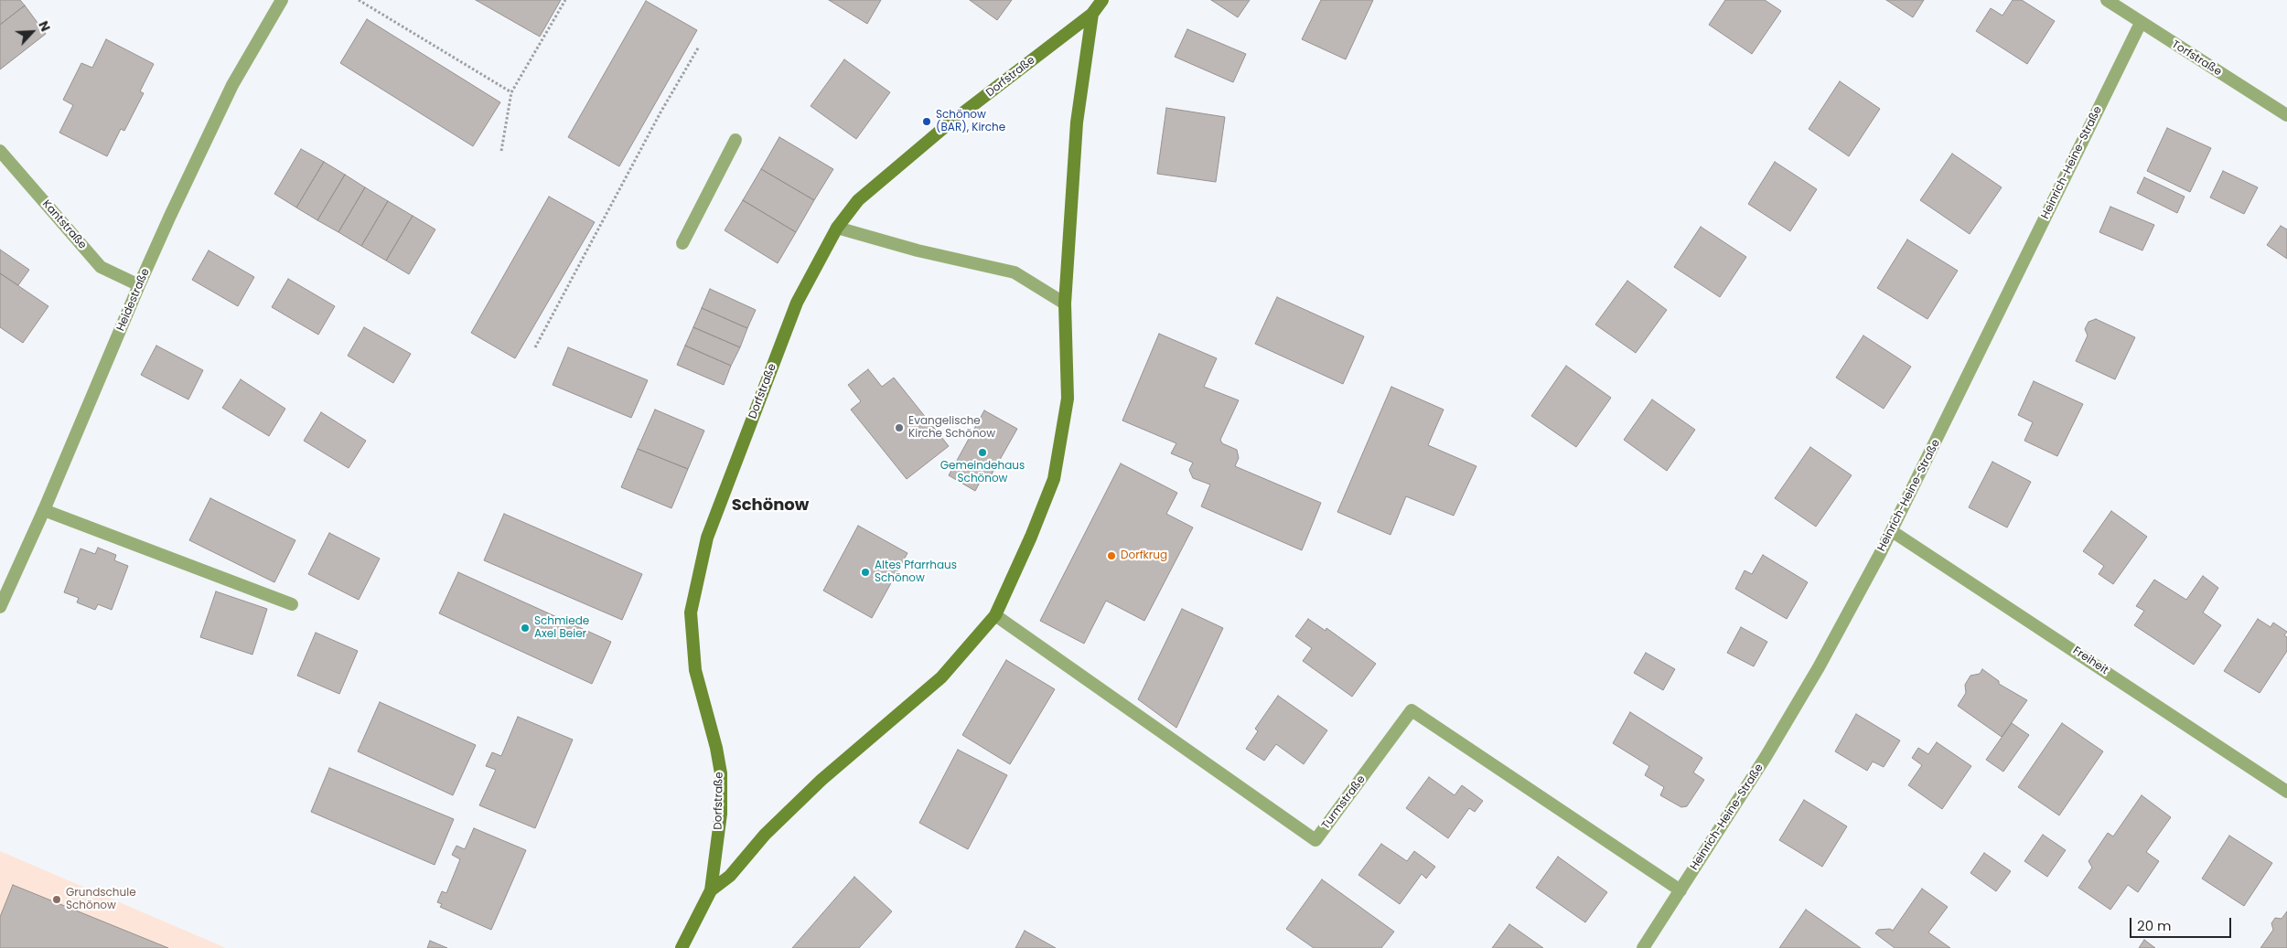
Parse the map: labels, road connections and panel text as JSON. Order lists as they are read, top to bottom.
{
  "streets": {
    "main road": ["Dorfstraße"],
    "street": [
      "Torfstraße",
      "Heinrich-Heine-Straße",
      "Kantstraße",
      "Heidestraße",
      "Freiheit",
      "Turmstraße"
    ]
  },
  "crossings": [
    ["Torfstraße", "Heinrich-Heine-Straße"],
    ["Dorfstraße", "Turmstraße"],
    ["Heinrich-Heine-Straße", "Freiheit"],
    ["Heinrich-Heine-Straße", "Turmstraße"],
    ["Kantstraße", "Heidestraße"]
  ],
  "districts": ["Schönow"],
  "places": [
    "Schönow (BAR), Kirche",
    "Evangelische Kirche Schönow",
    "Gemeindehaus Schönow",
    "Dorfkrug",
    "Altes Pfarrhaus Schönow",
    "Schmiede Axel Beier",
    "Grundschule Schönow"
  ],
  "scale_bar": "20 m",
  "north": "top right"
}
